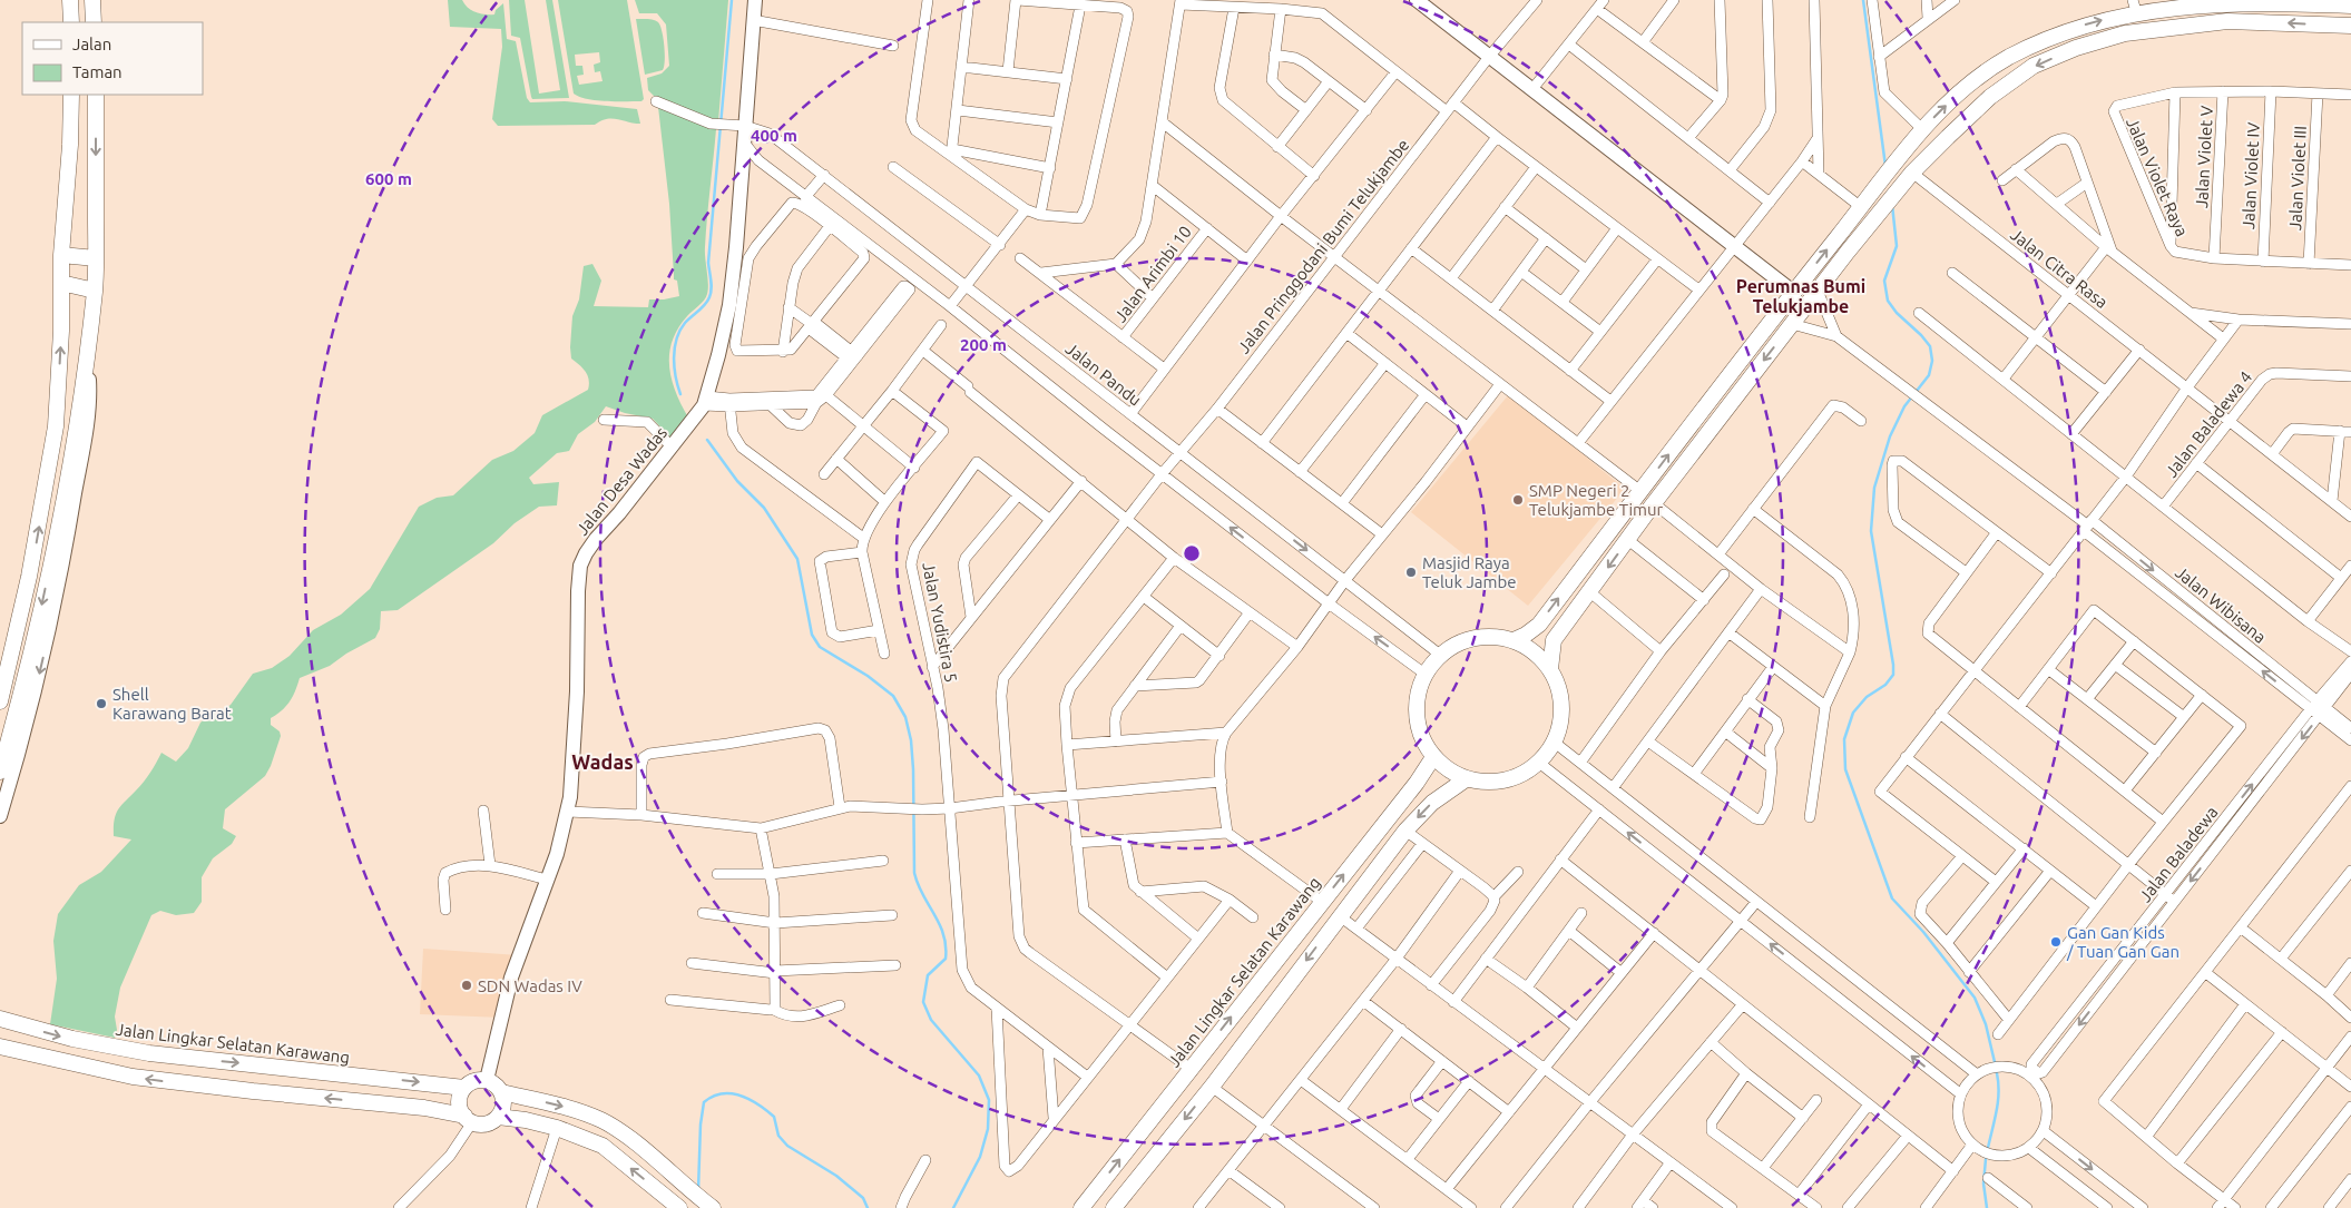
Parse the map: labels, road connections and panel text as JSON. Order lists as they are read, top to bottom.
{
  "streets": {
    "main road": ["Jalan Desa Wadas", "Jalan Lingkar Selatan Karawang"],
    "street": [
      "Jalan Violet V",
      "Jalan Violet IV",
      "Jalan Violet Raya",
      "Jalan Violet III",
      "Jalan Pringgodani Bumi Telukjambe",
      "Jalan Citra Rasa",
      "Jalan Arimbi 10",
      "Jalan Pandu",
      "Jalan Baladewa 4",
      "Jalan Wibisana",
      "Jalan Yudistira 5",
      "Jalan Baladewa"
    ]
  },
  "crossings": [
    ["Jalan Violet V", "Jalan Violet Raya"],
    ["Jalan Violet IV", "Jalan Violet Raya"],
    ["Jalan Violet Raya", "Jalan Violet III"],
    ["Jalan Pringgodani Bumi Telukjambe", "Jalan Pandu"],
    ["Jalan Pringgodani Bumi Telukjambe", "Jalan Lingkar Selatan Karawang"],
    ["Jalan Citra Rasa", "Jalan Baladewa 4"],
    ["Jalan Pandu", "Jalan Desa Wadas"],
    ["Jalan Pandu", "Jalan Lingkar Selatan Karawang"],
    ["Jalan Desa Wadas", "Jalan Lingkar Selatan Karawang"],
    ["Jalan Wibisana", "Jalan Baladewa"]
  ],
  "one_way": ["Jalan Lingkar Selatan Karawang"],
  "districts": ["Perumnas Bumi Telukjambe", "Wadas"],
  "places": [
    "SMP Negeri 2 Telukjambe Timur",
    "Masjid Raya Teluk Jambe",
    "Shell Karawang Barat",
    "Gan Gan Kids / Tuan Gan Gan",
    "SDN Wadas IV"
  ],
  "legend": ["Jalan", "Taman"],
  "rings": ["400 m", "600 m", "200 m"]
}
